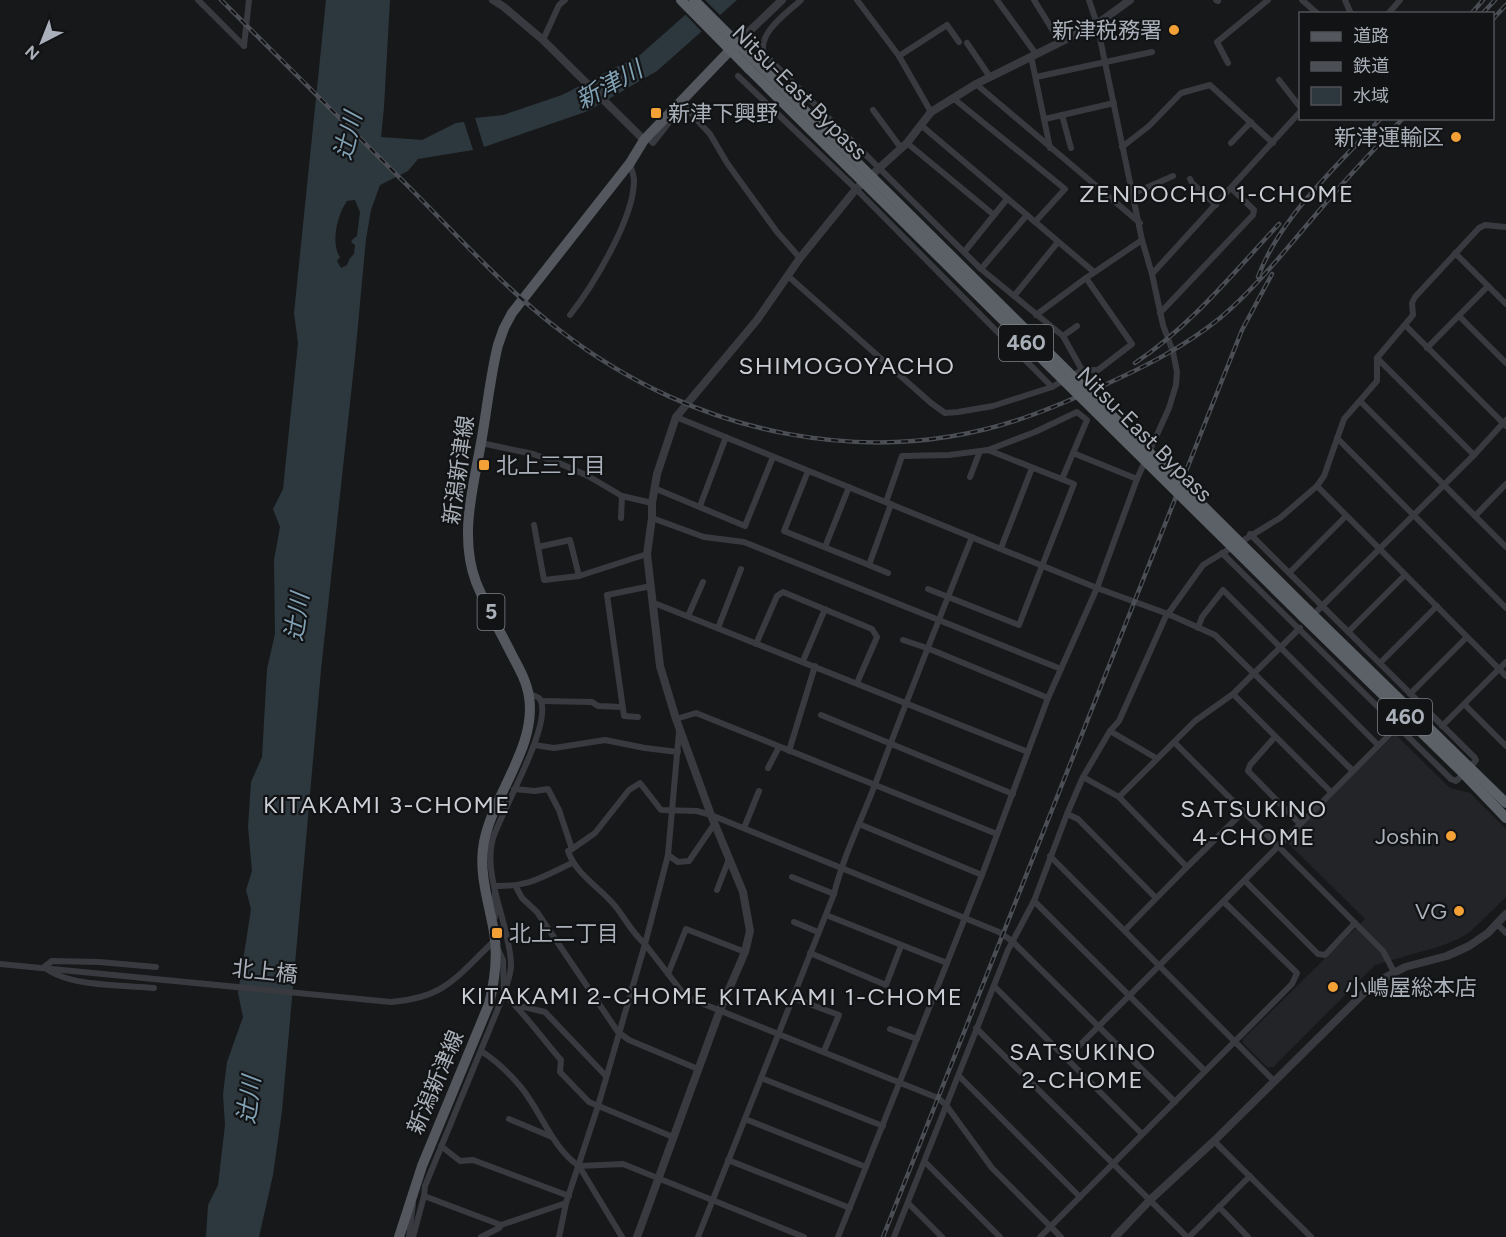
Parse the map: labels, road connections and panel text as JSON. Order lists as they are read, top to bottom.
{
  "streets": {
    "highway": ["Nitsu-East Bypass", "460"],
    "main road": ["新潟新津線", "5"],
    "street": ["北上橋"]
  },
  "crossings": [
    ["Nitsu-East Bypass", "460"],
    ["Nitsu-East Bypass", "新潟新津線"],
    ["460", "新潟新津線"],
    ["新潟新津線", "北上橋"]
  ],
  "districts": [
    "ZENDOCHO 1-CHOME",
    "SHIMOGOYACHO",
    "KITAKAMI 3-CHOME",
    "SATSUKINO 4-CHOME",
    "KITAKAMI 2-CHOME",
    "KITAKAMI 1-CHOME",
    "SATSUKINO 2-CHOME"
  ],
  "water": ["新津川", "辻川"],
  "places": {
    "other": [
      "新津税務署",
      "新津運輸区",
      "Joshin",
      "VG",
      "小嶋屋総本店"
    ],
    "transit": ["新津下興野", "北上三丁目", "北上二丁目"]
  },
  "legend": ["道路", "鉄道", "水域"],
  "north": "bottom left"
}
